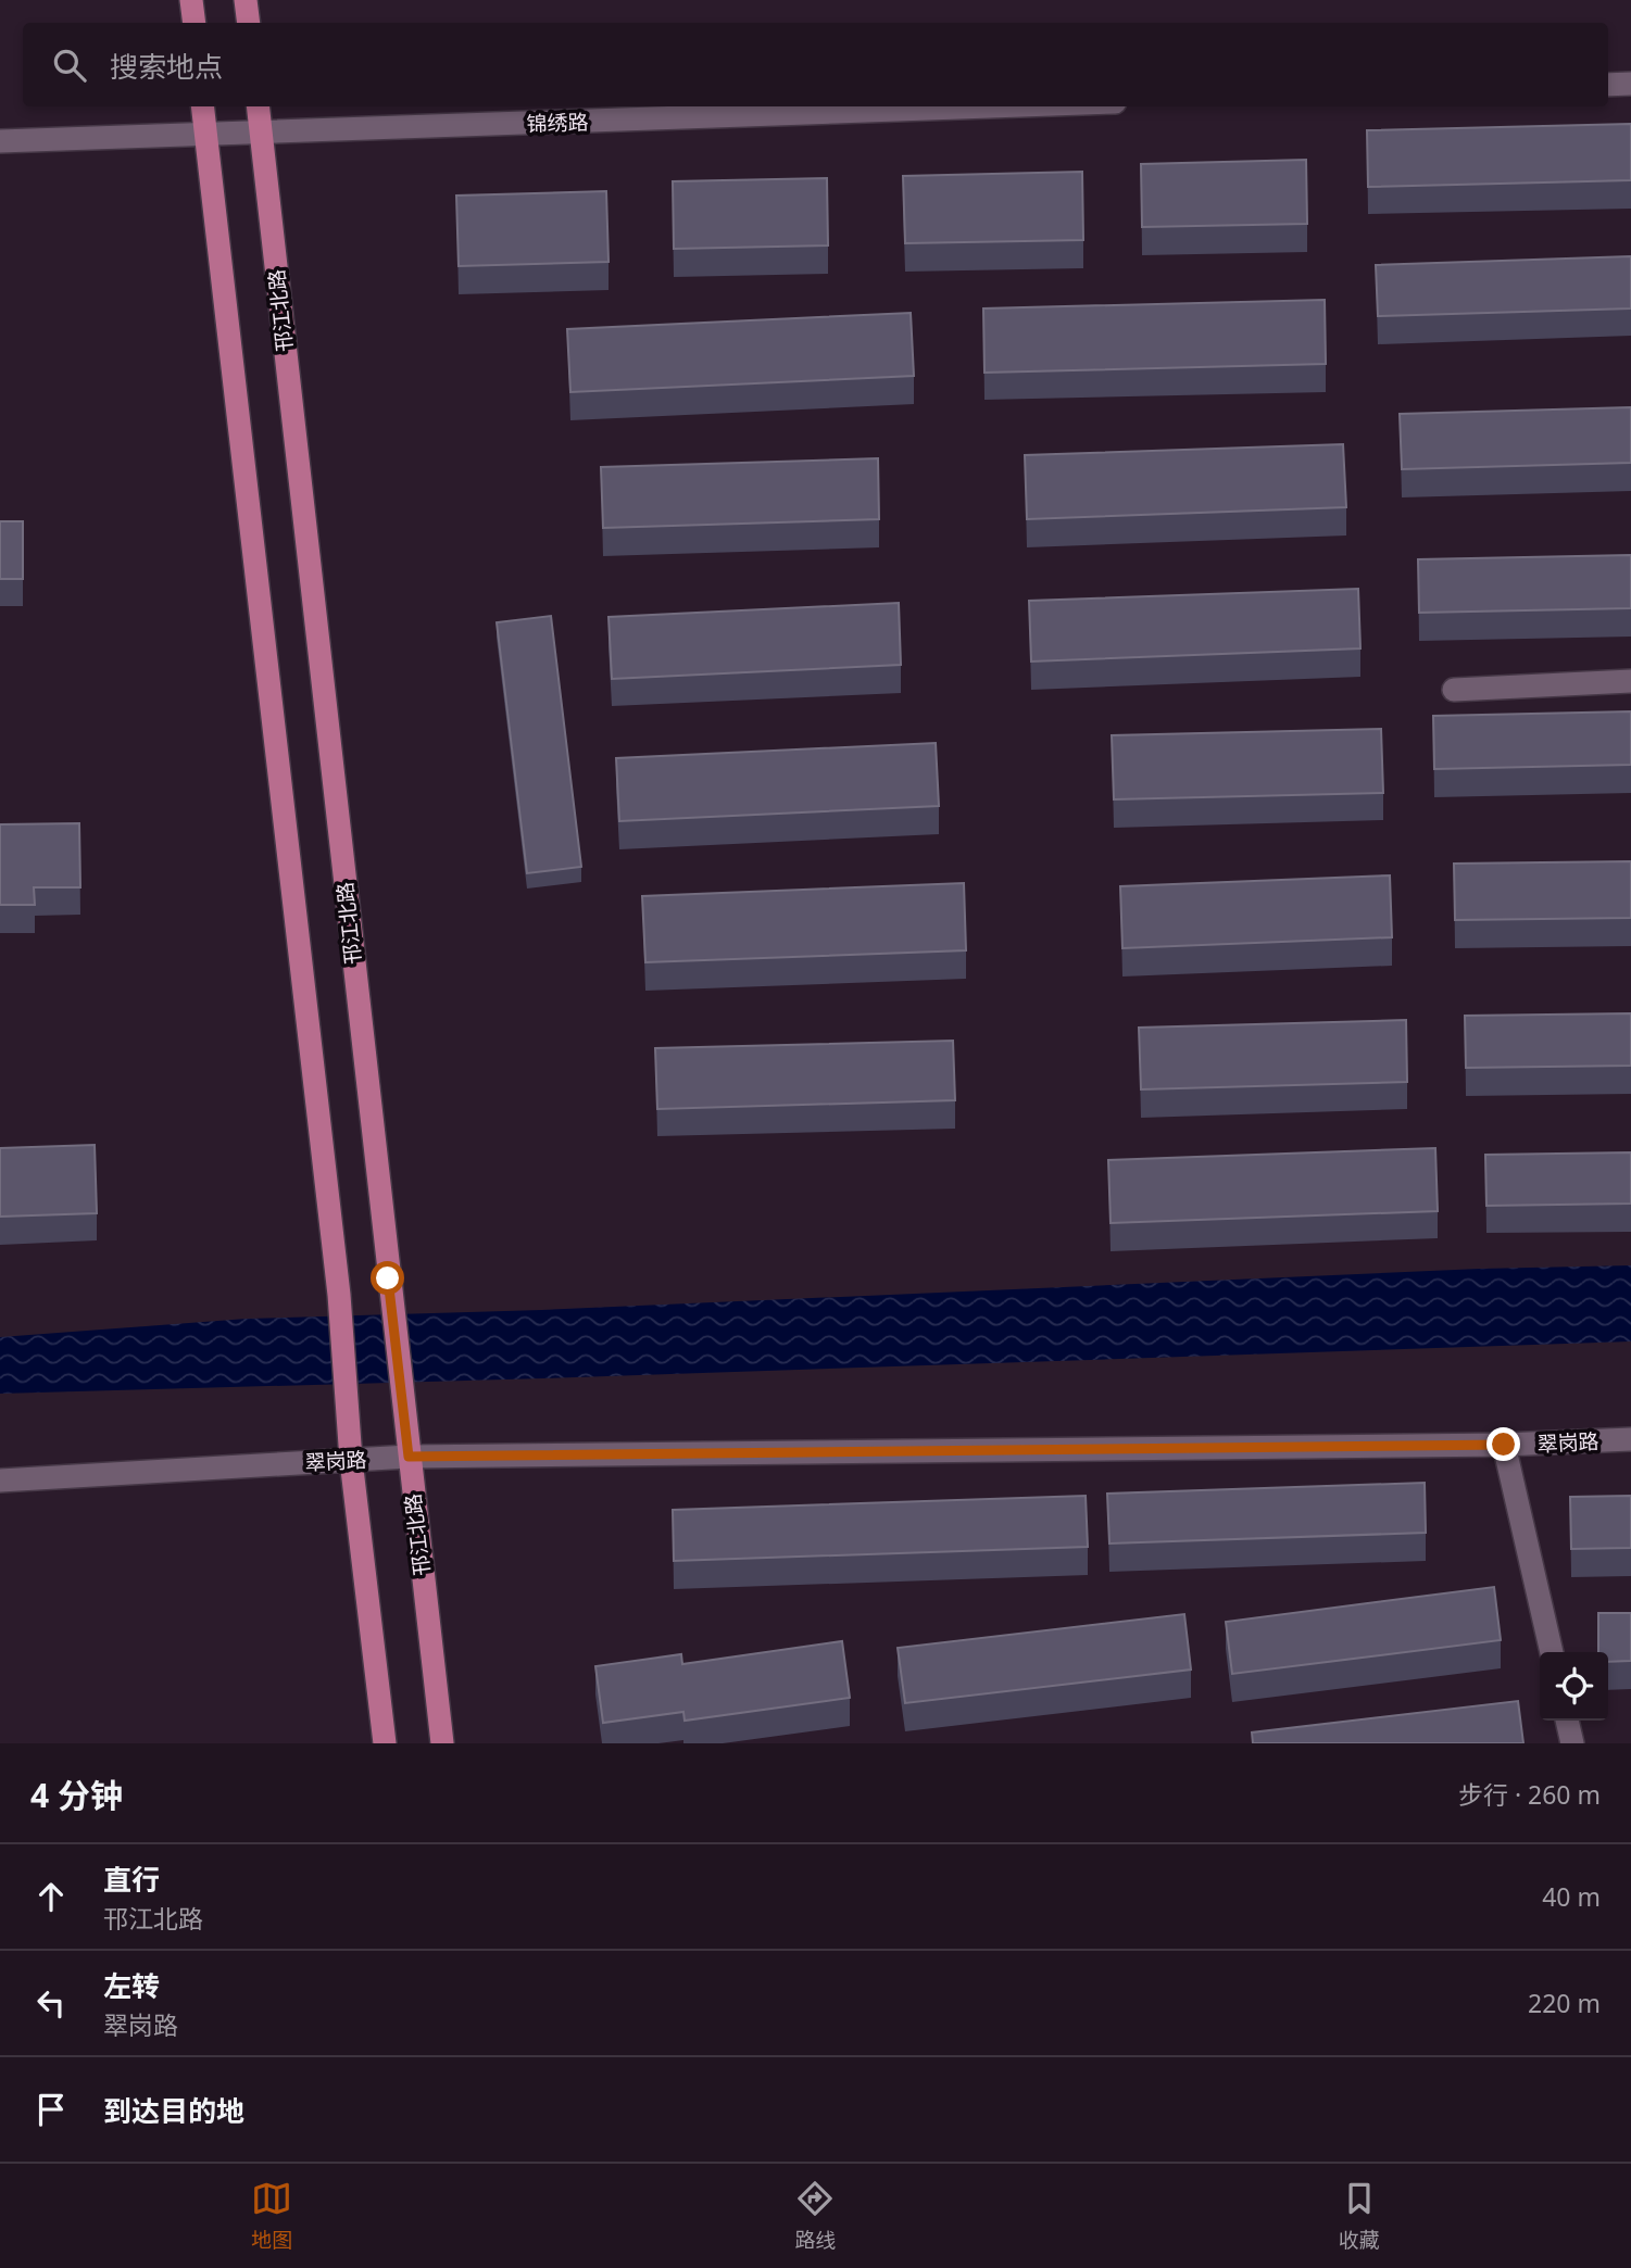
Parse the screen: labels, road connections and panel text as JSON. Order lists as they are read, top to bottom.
{
  "streets": {
    "main road": ["邗江北路"],
    "street": ["锦绣路", "翠岗路"]
  },
  "crossings": [
    ["锦绣路", "邗江北路"],
    ["邗江北路", "翠岗路"]
  ],
  "page": {
    "search": "搜索地点",
    "heading": ["4 分钟", "步行 · 260 m"],
    "list": [
      ["直行", "邗江北路", "40 m"],
      ["左转", "翠岗路", "220 m"],
      "到达目的地"
    ],
    "nav": ["地图", "路线", "收藏"]
  }
}
